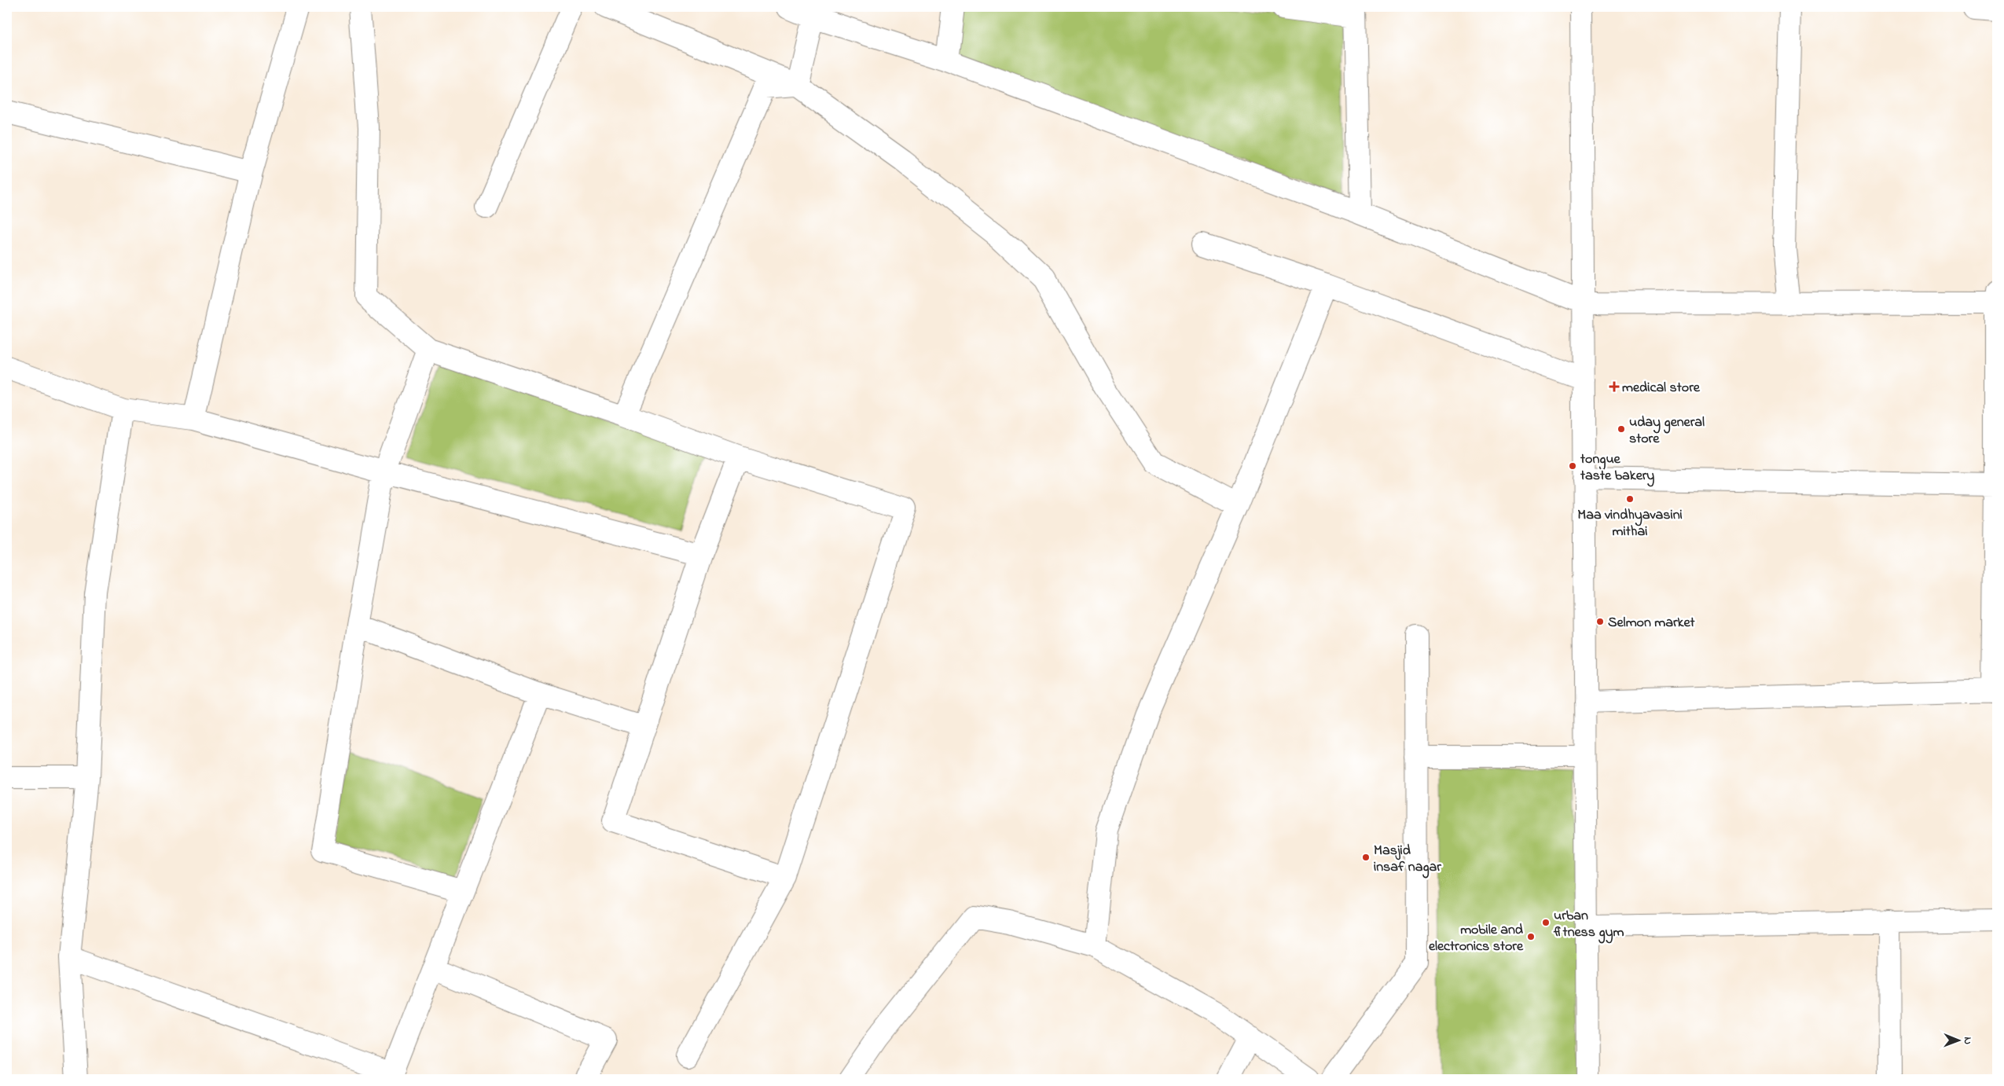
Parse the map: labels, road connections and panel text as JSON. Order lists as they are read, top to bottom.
{
  "places": {
    "health": ["medical store"],
    "other": [
      "uday general store",
      "tongue taste bakery",
      "Maa vindhyavasini mithai",
      "Selmon market",
      "Masjid insaf nagar",
      "urban fitness gym",
      "mobile and electronics store"
    ]
  },
  "north": "right"
}
